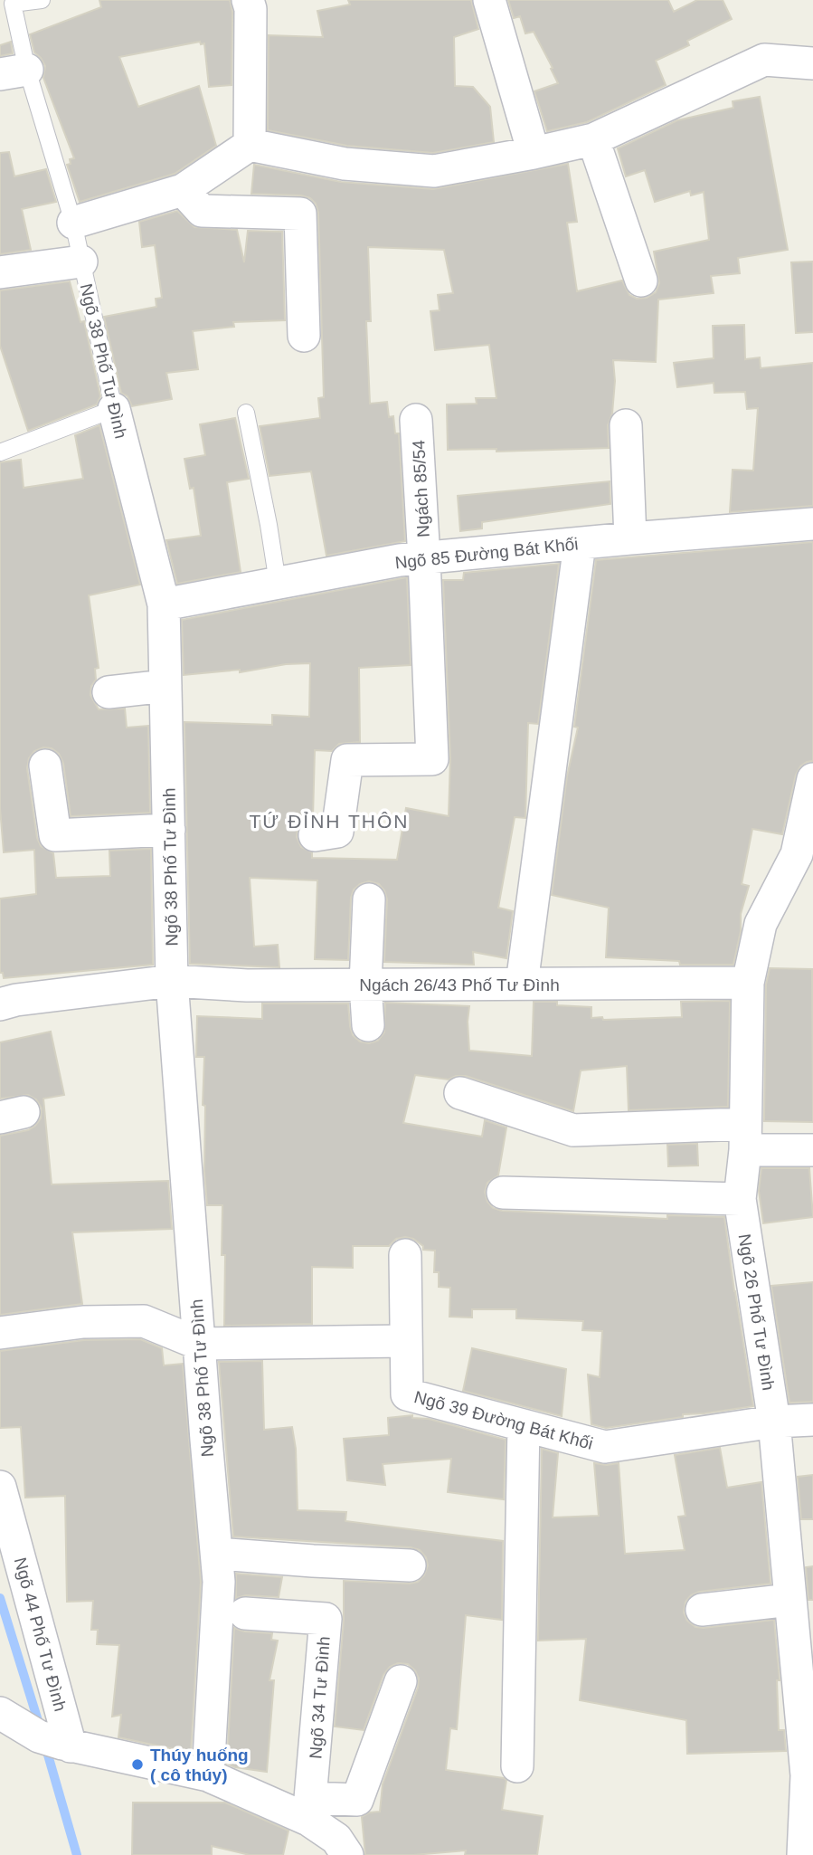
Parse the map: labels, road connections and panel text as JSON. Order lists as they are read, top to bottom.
{
  "streets": {
    "street": [
      "Ngõ 38 Phố Tư Đình",
      "Ngách 85/54",
      "Ngõ 85 Đường Bát Khối",
      "Ngách 26/43 Phố Tư Đình",
      "Ngõ 26 Phố Tư Đình",
      "Ngõ 39 Đường Bát Khối",
      "Ngõ 44 Phố Tư Đình",
      "Ngõ 34 Tư Đình"
    ]
  },
  "crossings": [
    ["Ngõ 38 Phố Tư Đình", "Ngõ 85 Đường Bát Khối"],
    ["Ngõ 38 Phố Tư Đình", "Ngách 26/43 Phố Tư Đình"],
    ["Ngách 85/54", "Ngõ 85 Đường Bát Khối"],
    ["Ngách 26/43 Phố Tư Đình", "Ngõ 26 Phố Tư Đình"],
    ["Ngõ 26 Phố Tư Đình", "Ngõ 39 Đường Bát Khối"]
  ],
  "districts": ["TỨ ĐỈNH THÔN"],
  "places": ["Thúy huống ( cô thúy)"]
}
